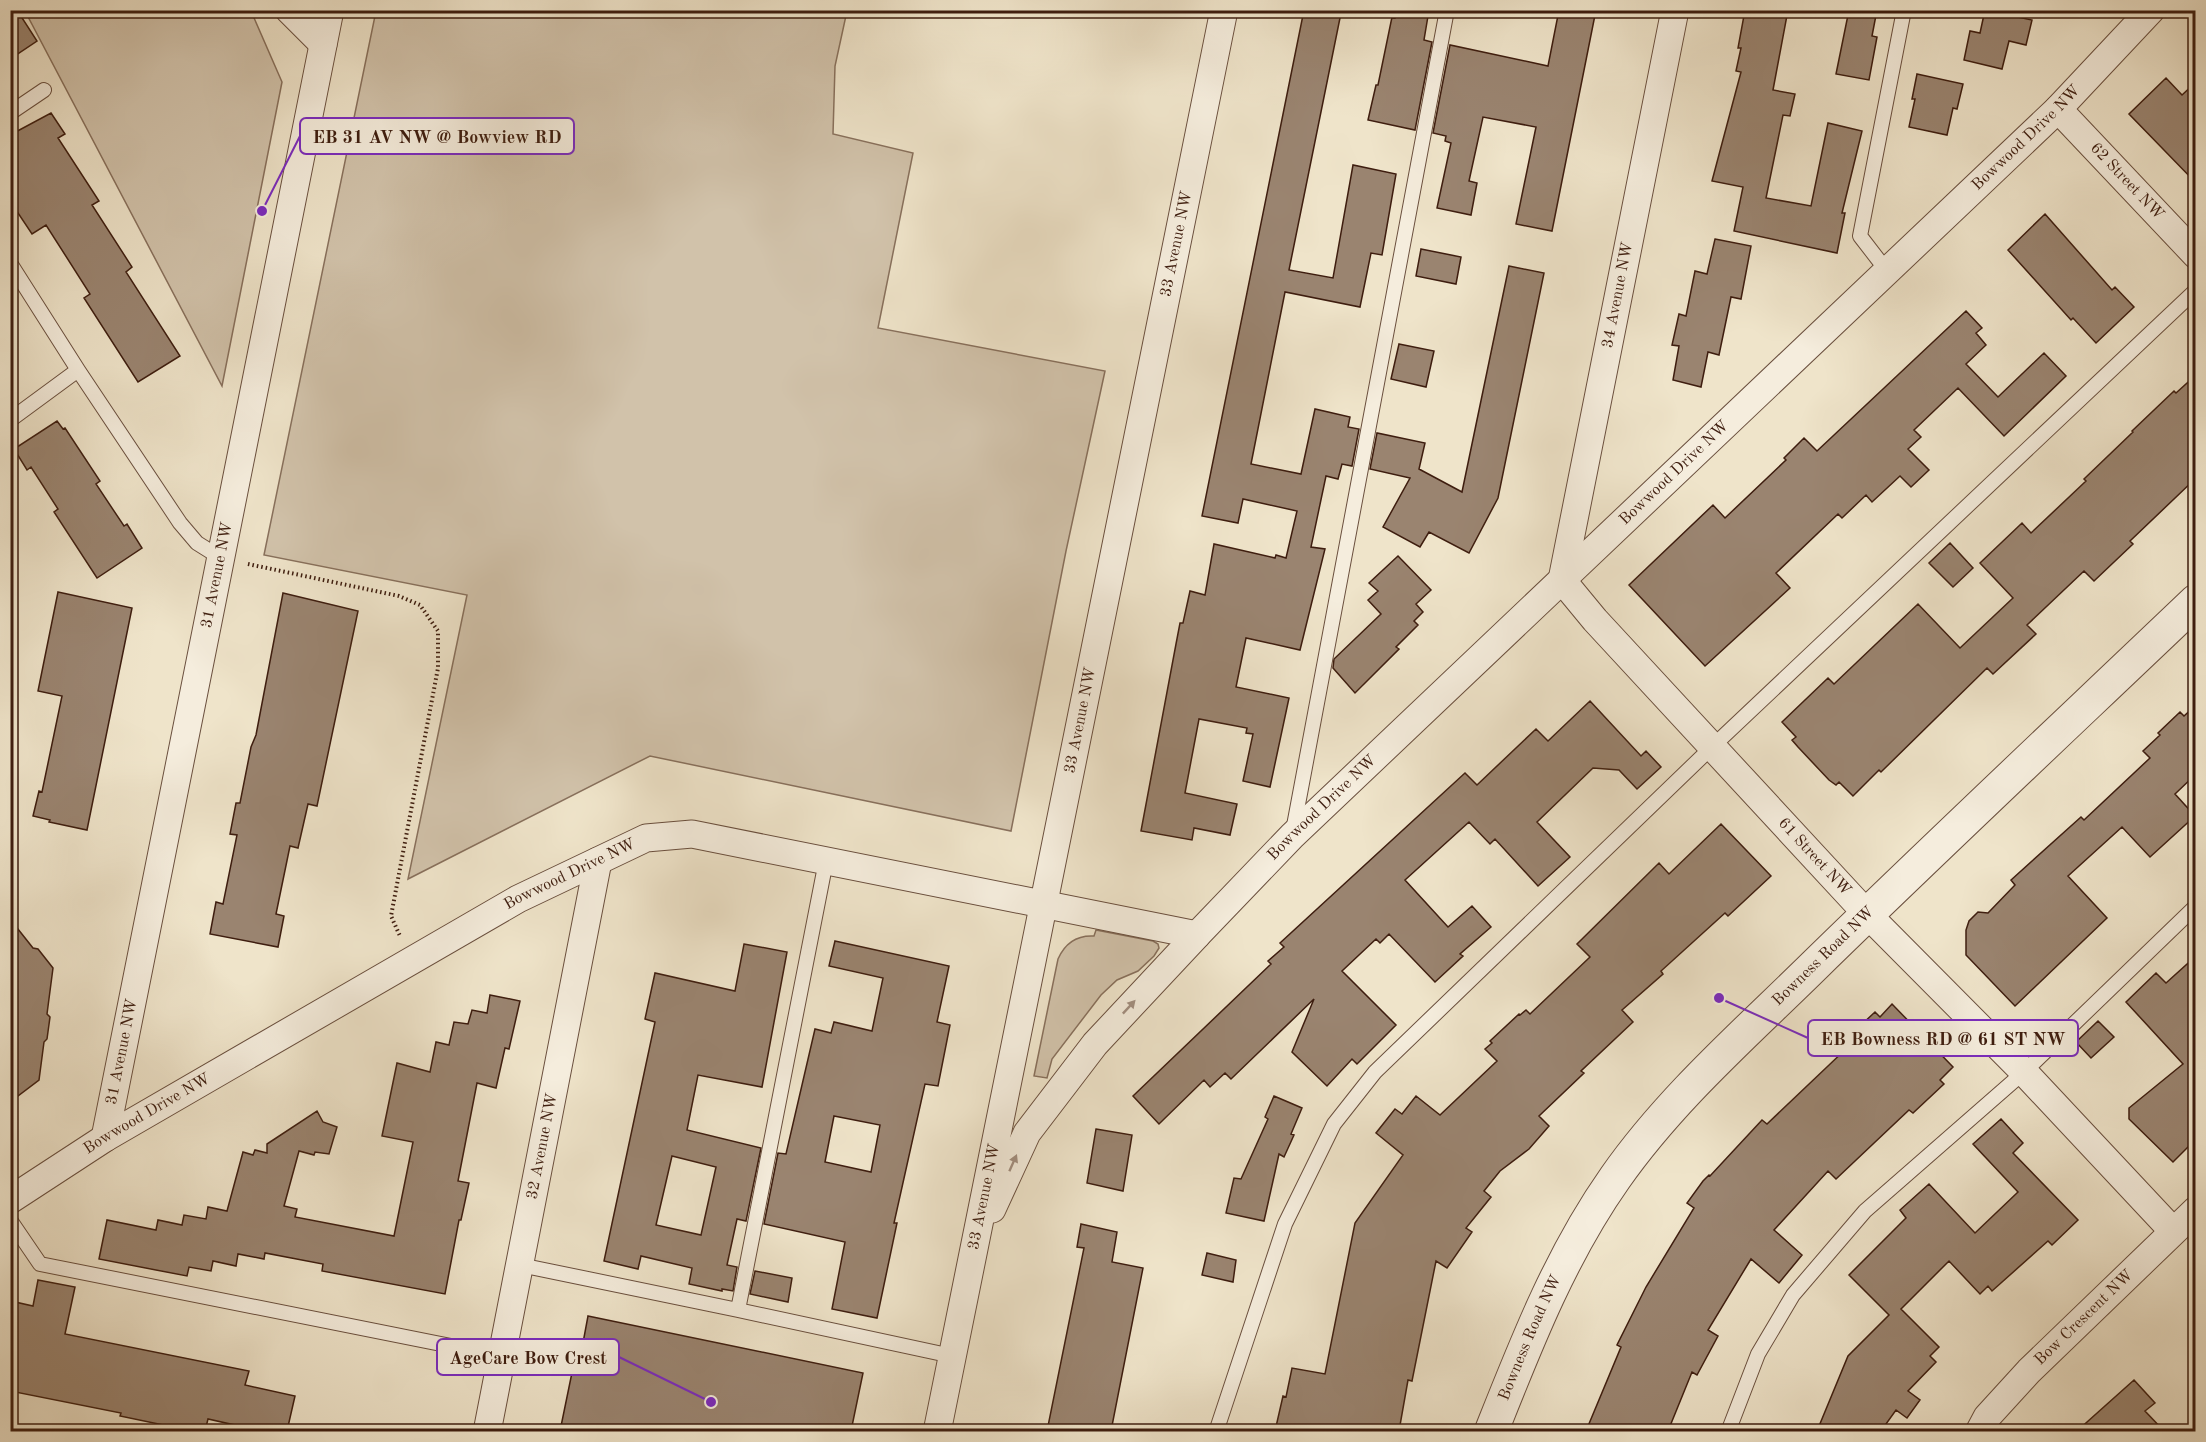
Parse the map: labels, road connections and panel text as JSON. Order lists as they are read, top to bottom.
{
  "streets": {
    "street": [
      "Bowwood Drive NW",
      "62 Street NW",
      "33 Avenue NW",
      "34 Avenue NW",
      "31 Avenue NW",
      "61 Street NW",
      "Bowness Road NW",
      "32 Avenue NW",
      "Bow Crescent NW"
    ]
  },
  "crossings": [
    ["Bowwood Drive NW", "62 Street NW"],
    ["Bowwood Drive NW", "33 Avenue NW"],
    ["Bowwood Drive NW", "34 Avenue NW"],
    ["Bowwood Drive NW", "31 Avenue NW"],
    ["Bowwood Drive NW", "61 Street NW"],
    ["Bowwood Drive NW", "32 Avenue NW"],
    ["34 Avenue NW", "61 Street NW"],
    ["61 Street NW", "Bowness Road NW"],
    ["61 Street NW", "Bow Crescent NW"]
  ],
  "places": ["EB 31 AV NW @ Bowview RD", "EB Bowness RD @ 61 ST NW", "AgeCare Bow Crest"]
}
